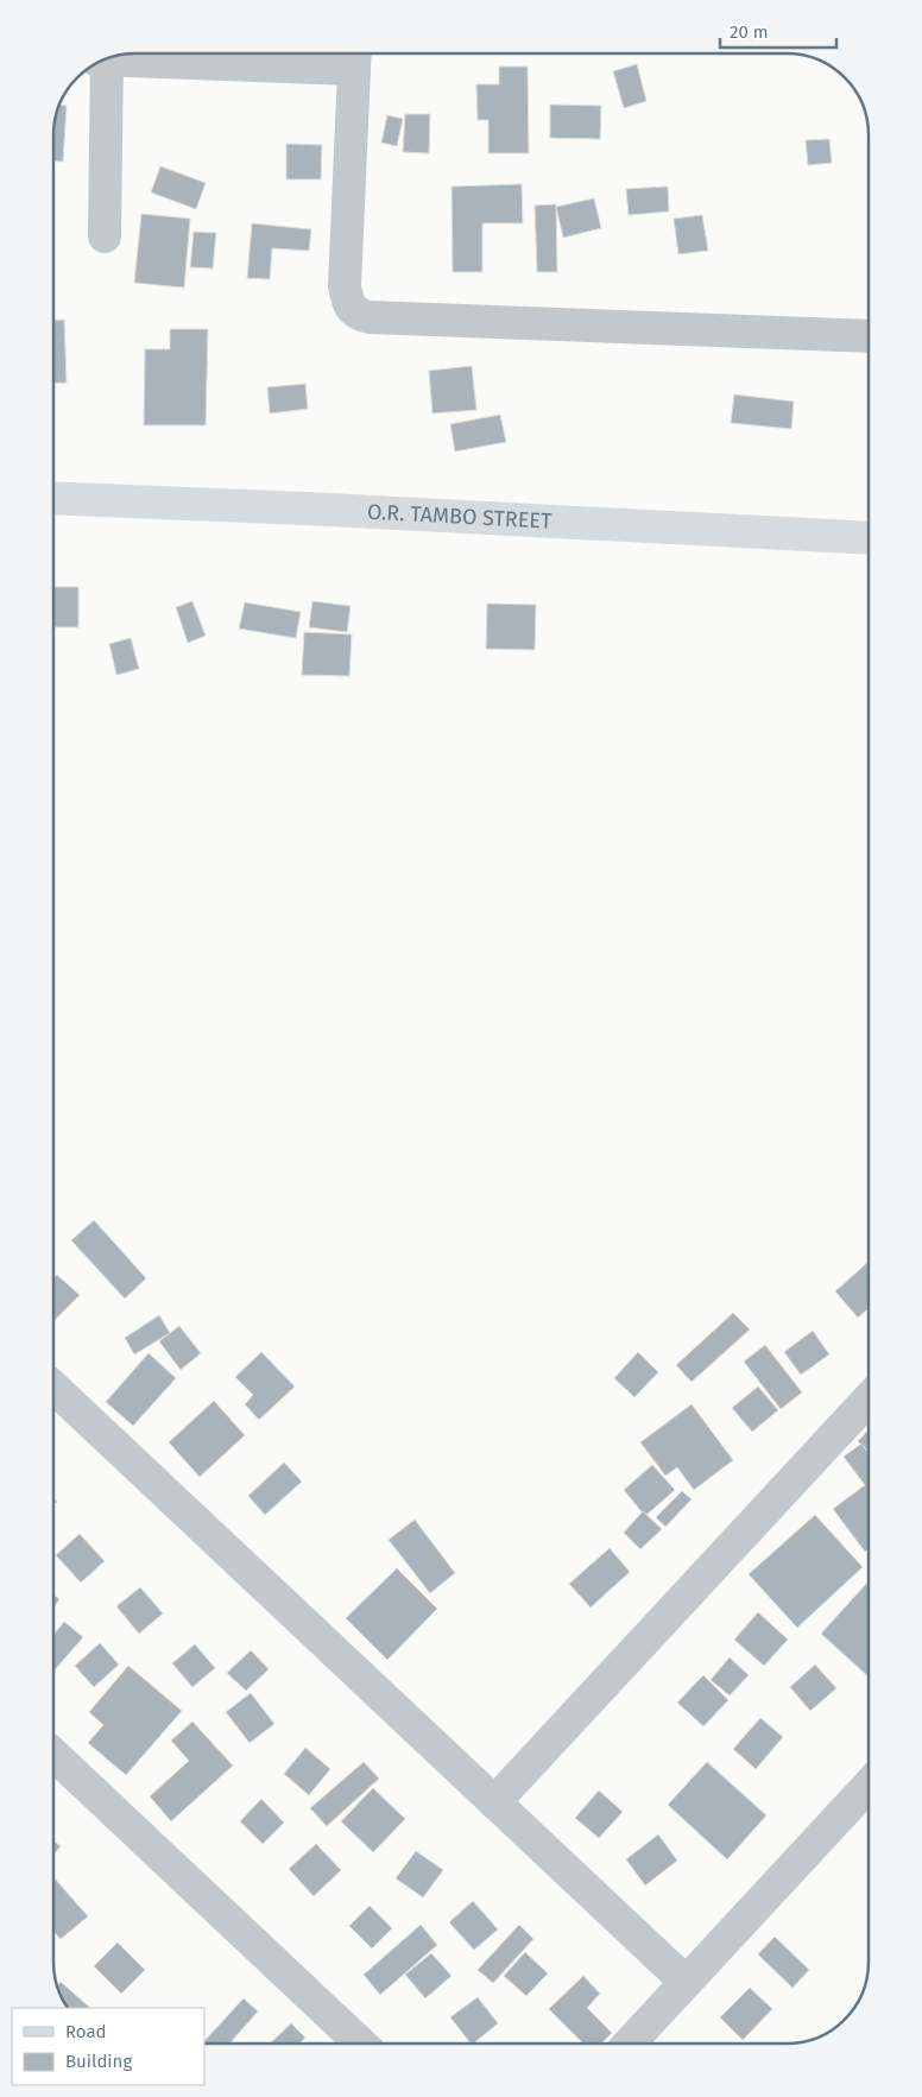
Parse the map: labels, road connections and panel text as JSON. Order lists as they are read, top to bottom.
{
  "streets": {
    "street": ["O.R. TAMBO STREET"]
  },
  "legend": ["Road", "Building"],
  "scale_bar": "20 m"
}
